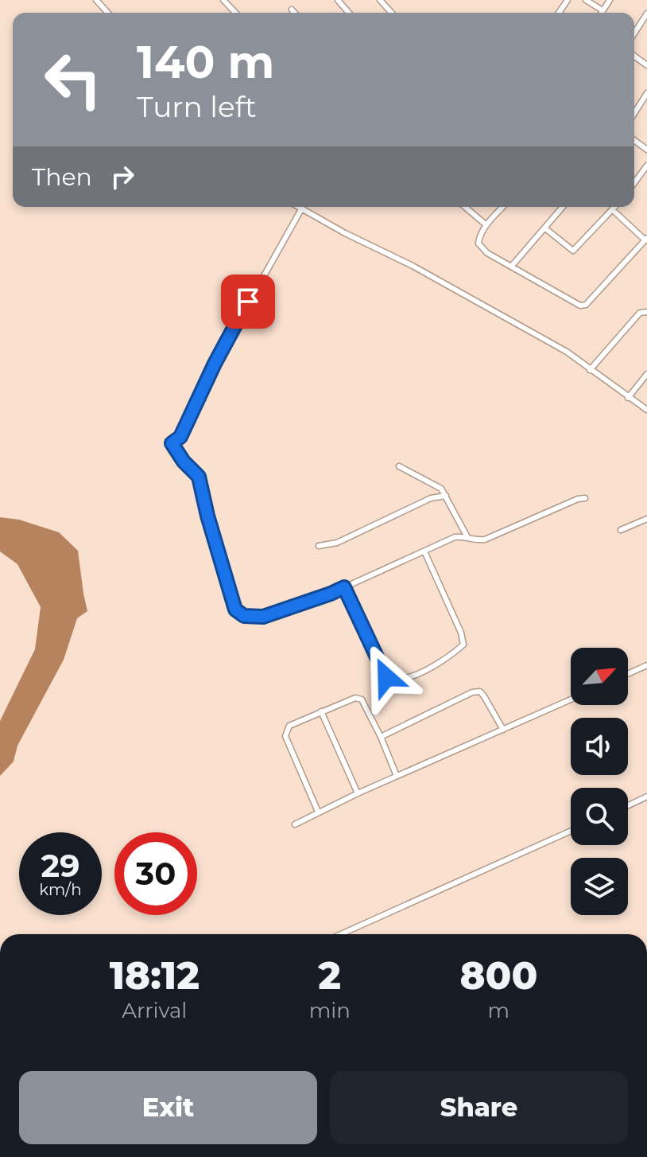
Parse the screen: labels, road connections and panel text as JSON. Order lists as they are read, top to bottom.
{
  "north": "top right",
  "page": {
    "turn": ["140 m", "Turn left"],
    "then": "Then",
    "speed": "29 km/h",
    "limit": "30",
    "eta": [
      "18:12",
      "Arrival",
      "2",
      "min",
      "800",
      "m"
    ],
    "buttons": ["Exit", "Share"]
  }
}
